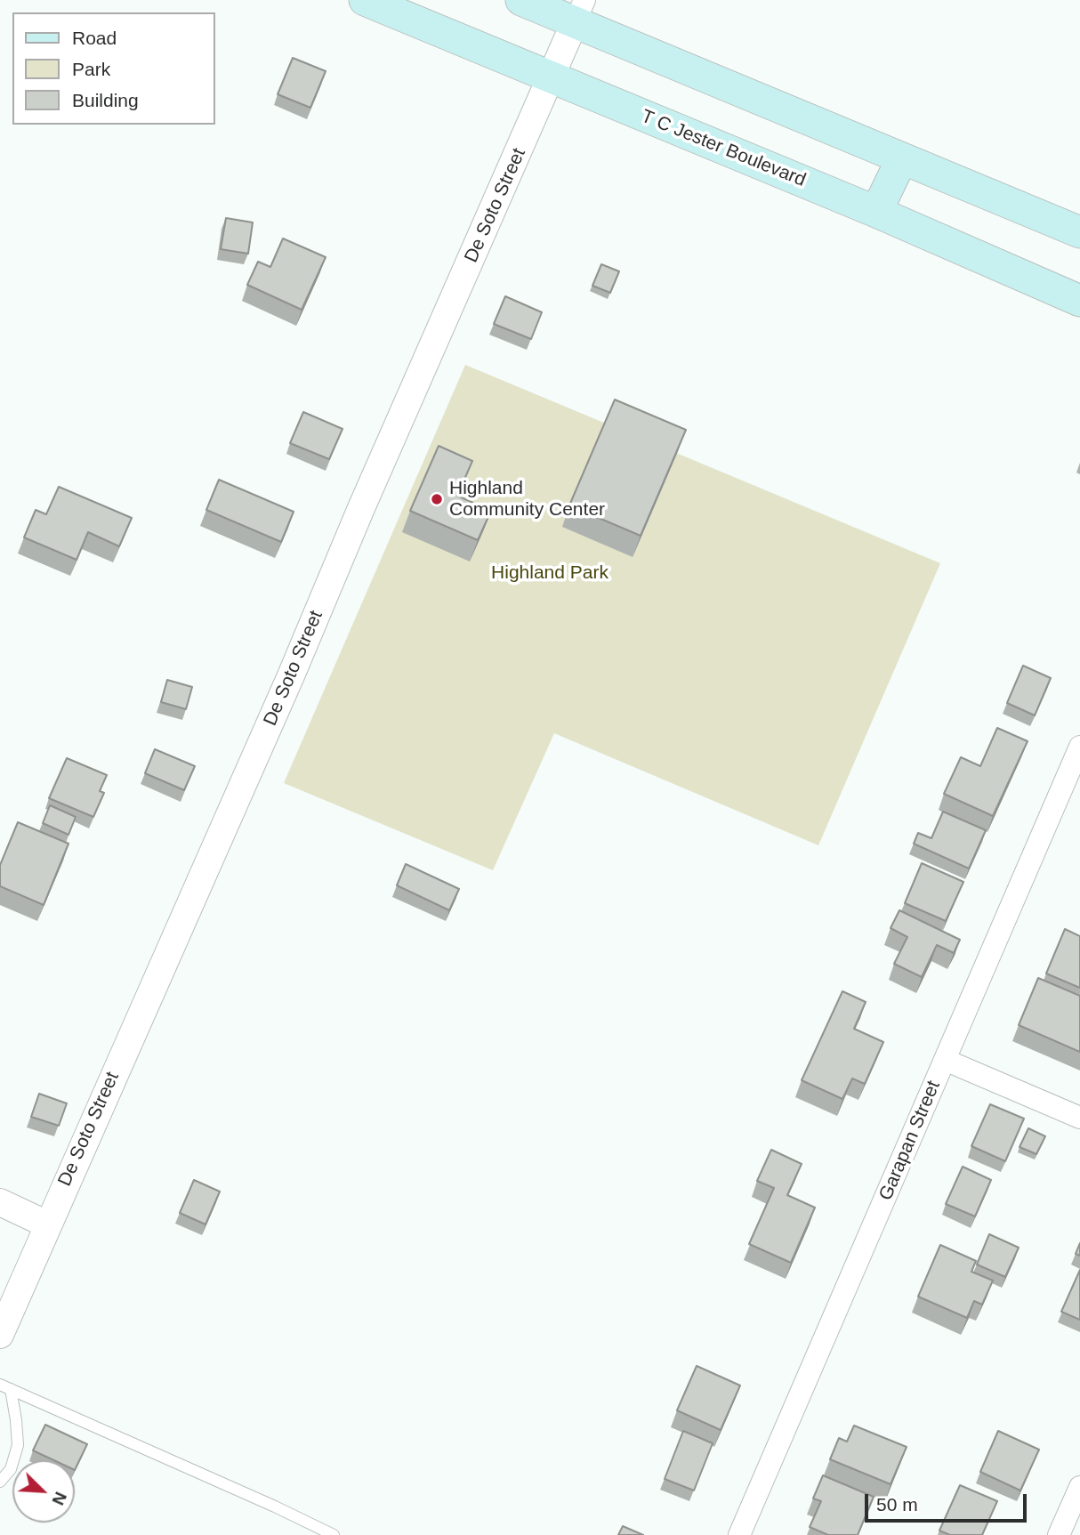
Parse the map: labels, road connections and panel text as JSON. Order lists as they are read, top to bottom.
{
  "streets": {
    "main road": ["T C Jester Boulevard"],
    "street": ["De Soto Street", "Garapan Street"]
  },
  "crossings": [
    ["T C Jester Boulevard", "De Soto Street"]
  ],
  "parks": ["Highland Park"],
  "places": ["Highland Community Center"],
  "legend": ["Road", "Park", "Building"],
  "scale_bar": "50 m",
  "north": "bottom right"
}
